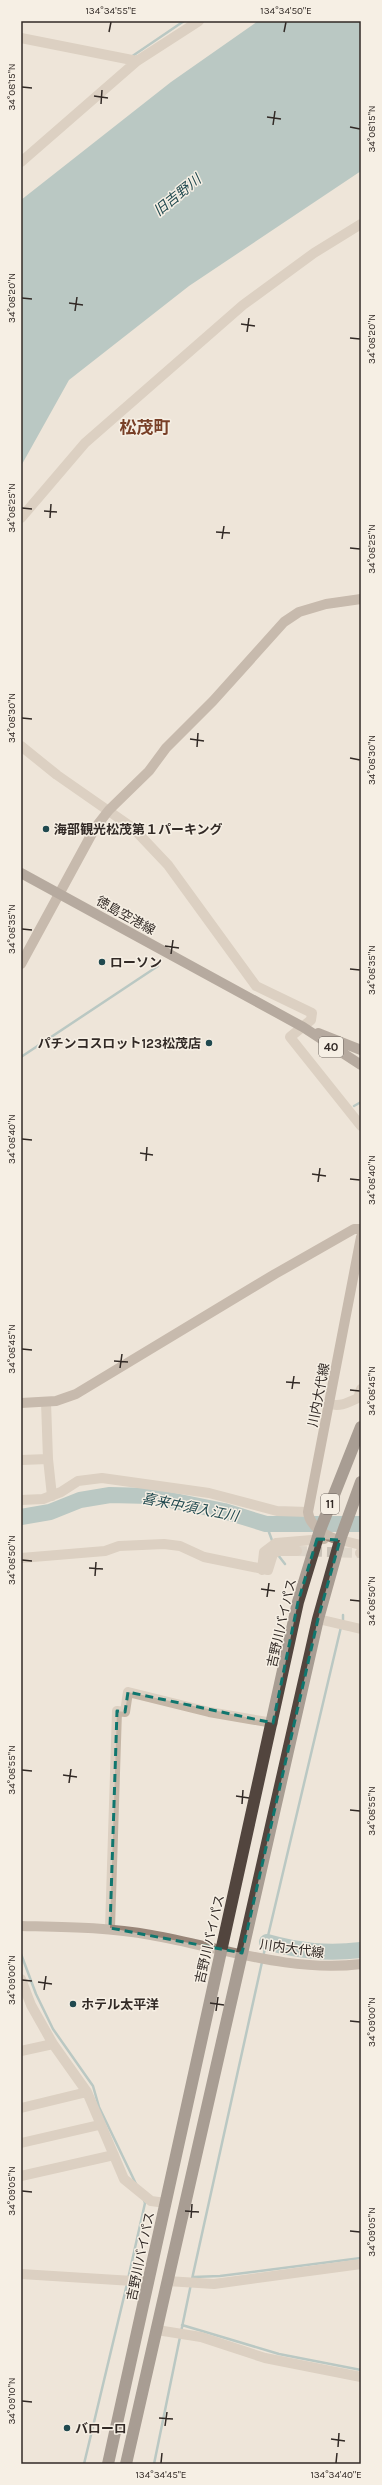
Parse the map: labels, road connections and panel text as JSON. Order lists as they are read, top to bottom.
{
  "streets": {
    "highway": ["11", "吉野川バイパス"],
    "main road": ["徳島空港線", "40"],
    "street": ["川内大代線"]
  },
  "crossings": [
    ["川内大代線", "吉野川バイパス"]
  ],
  "districts": ["松茂町"],
  "water": ["旧吉野川", "喜来中須入江川"],
  "places": [
    "海部観光松茂第１パーキング",
    "ローソン",
    "パチンコスロット123松茂店",
    "ホテル太平洋",
    "バローロ"
  ],
  "coordinates": [
    "134°34'55\"E",
    "134°34'50\"E",
    "34°08'15\"N",
    "34°08'20\"N",
    "34°08'25\"N",
    "34°08'30\"N",
    "34°08'35\"N",
    "34°08'40\"N",
    "34°08'45\"N",
    "34°08'50\"N",
    "34°08'55\"N",
    "34°09'00\"N",
    "34°09'05\"N",
    "34°09'10\"N",
    "134°34'45\"E",
    "134°34'40\"E"
  ]
}
